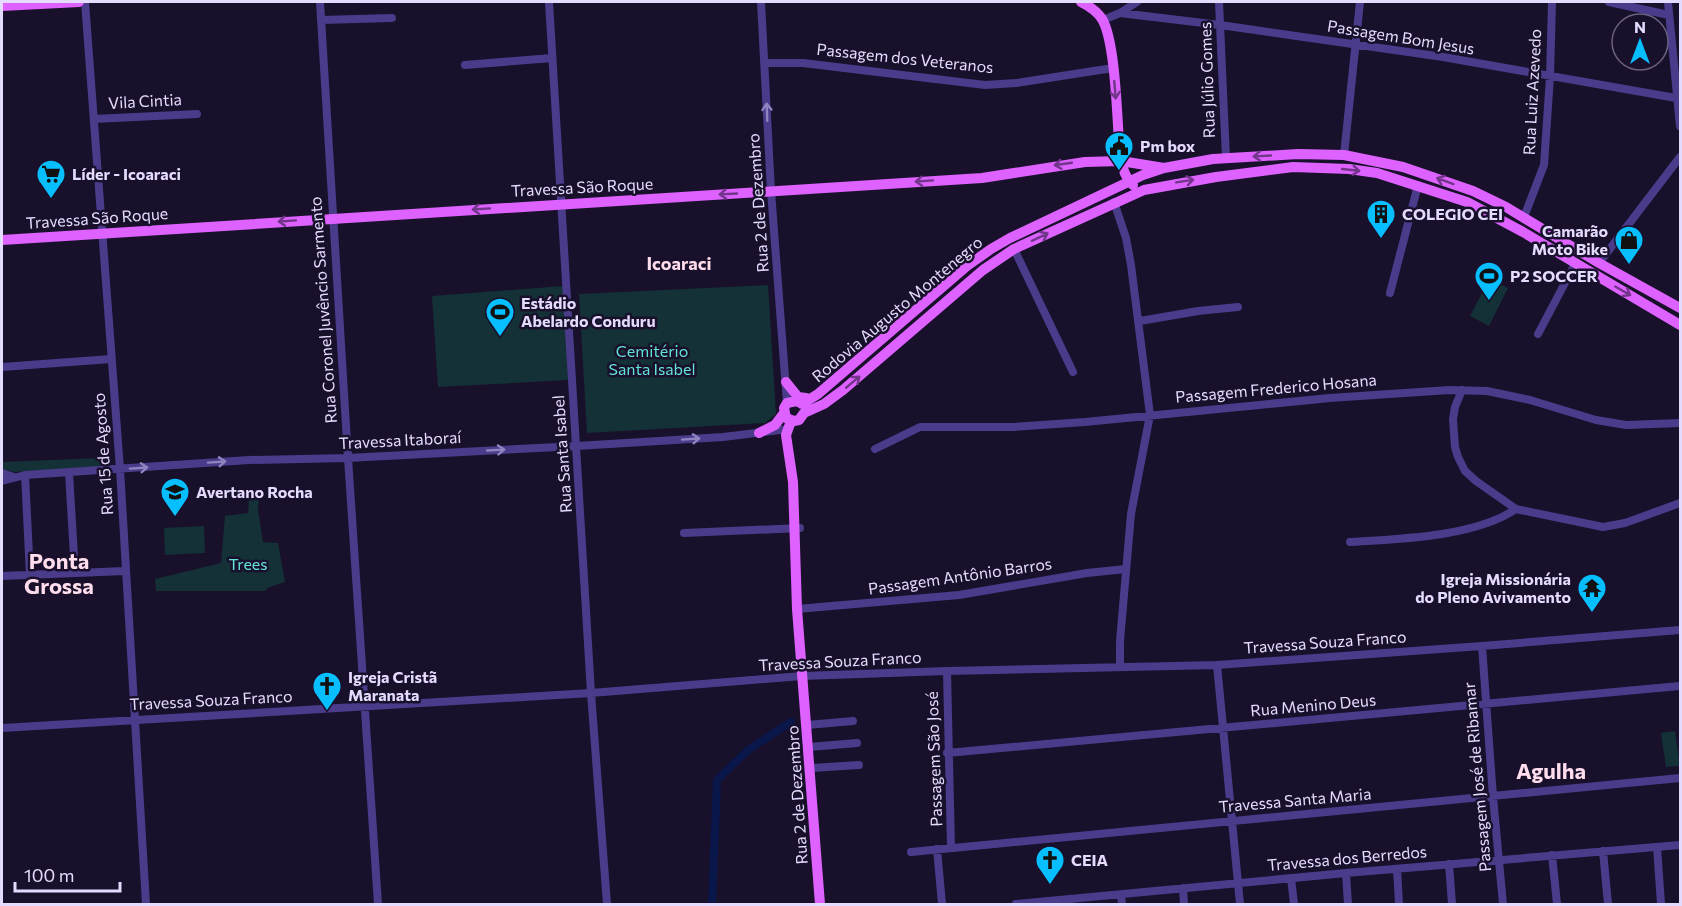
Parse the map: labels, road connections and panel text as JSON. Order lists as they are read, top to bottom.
{
  "streets": {
    "main road": ["Travessa São Roque", "Rua 2 de Dezembro", "Rodovia Augusto Montenegro"],
    "street": [
      "Passagem Bom Jesus",
      "Passagem dos Veteranos",
      "Rua Júlio Gomes",
      "Rua Luiz Azevedo",
      "Vila Cintia",
      "Rua Coronel Juvêncio Sarmento",
      "Passagem Frederico Hosana",
      "Travessa Itaboraí",
      "Rua 15 de Agosto",
      "Rua Santa Isabel",
      "Passagem Antônio Barros",
      "Travessa Souza Franco",
      "Rua Menino Deus",
      "Passagem São José",
      "Passagem José de Ribamar",
      "Travessa Santa Maria",
      "Travessa dos Berredos"
    ]
  },
  "crossings": [
    ["Passagem Bom Jesus", "Rua Júlio Gomes"],
    ["Passagem Bom Jesus", "Rua Luiz Azevedo"],
    ["Passagem dos Veteranos", "Rua 2 de Dezembro"],
    ["Rua Júlio Gomes", "Rodovia Augusto Montenegro"],
    ["Rua Luiz Azevedo", "Rodovia Augusto Montenegro"],
    ["Vila Cintia", "Rua 15 de Agosto"],
    ["Travessa São Roque", "Rua 2 de Dezembro"],
    ["Travessa São Roque", "Rodovia Augusto Montenegro"],
    ["Travessa São Roque", "Rua Coronel Juvêncio Sarmento"],
    ["Travessa São Roque", "Rua 15 de Agosto"],
    ["Travessa São Roque", "Rua Santa Isabel"],
    ["Rua 2 de Dezembro", "Travessa Itaboraí"],
    ["Rua 2 de Dezembro", "Passagem Antônio Barros"],
    ["Rua 2 de Dezembro", "Travessa Souza Franco"],
    ["Rua Coronel Juvêncio Sarmento", "Travessa Itaboraí"],
    ["Rua Coronel Juvêncio Sarmento", "Travessa Souza Franco"],
    ["Travessa Itaboraí", "Rua 15 de Agosto"],
    ["Travessa Itaboraí", "Rua Santa Isabel"],
    ["Rua 15 de Agosto", "Travessa Souza Franco"],
    ["Rua Santa Isabel", "Travessa Souza Franco"],
    ["Travessa Souza Franco", "Passagem São José"],
    ["Travessa Souza Franco", "Passagem José de Ribamar"],
    ["Rua Menino Deus", "Passagem São José"],
    ["Rua Menino Deus", "Passagem José de Ribamar"],
    ["Passagem São José", "Travessa Santa Maria"],
    ["Passagem José de Ribamar", "Travessa Santa Maria"],
    ["Passagem José de Ribamar", "Travessa dos Berredos"]
  ],
  "one_way": ["Travessa São Roque", "Travessa Itaboraí"],
  "districts": ["Icoaraci", "Ponta Grossa", "Agulha"],
  "parks": ["Cemitério Santa Isabel", "Trees"],
  "places": {
    "public building": ["Pm box"],
    "supermarket": ["Líder - Icoaraci"],
    "building": ["COLEGIO CEI"],
    "shop": ["Camarão Moto Bike"],
    "sports": ["P2 SOCCER", "Estádio Abelardo Conduru"],
    "school or university": ["Avertano Rocha"],
    "temple": ["Igreja Missionária do Pleno Avivamento"],
    "church": ["Igreja Cristã Maranata", "CEIA"]
  },
  "scale_bar": "100 m",
  "north": "top"
}
